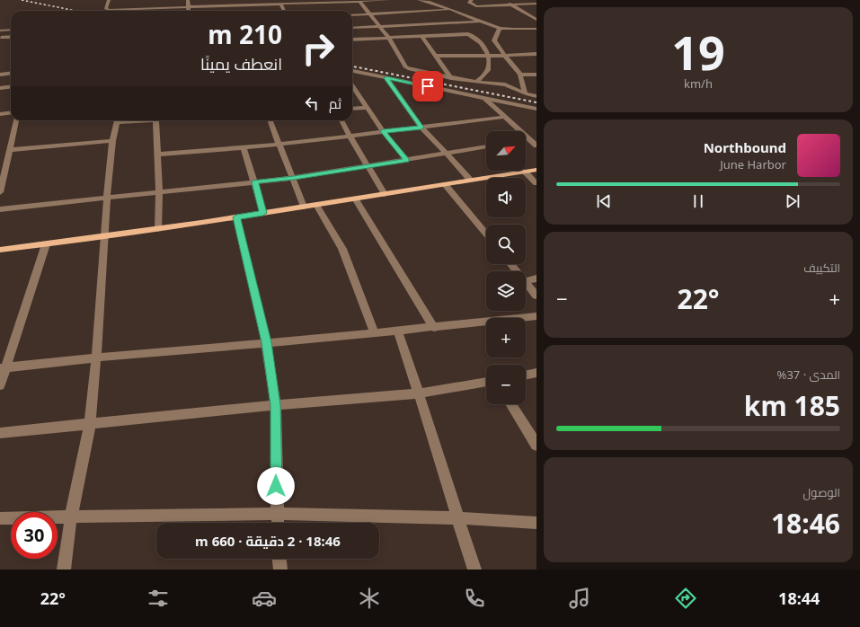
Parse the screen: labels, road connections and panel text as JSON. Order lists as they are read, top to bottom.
{
  "north": "top right",
  "page": {
    "tile": [
      ["19", "km/h"],
      "التكييف",
      ["المدى · 37%", "185 km"],
      ["الوصول", "18:46"]
    ],
    "turn": ["210 m", "انعطف يمينًا"],
    "then": "ثم",
    "map_buttons": ["+", "−"],
    "song": ["Northbound", "June Harbor"],
    "heat": ["−", "22°", "+"],
    "limit": "30",
    "trip": "18:46 · 2 دقيقة · 660 m",
    "tabs": ["18:44", "22°"]
  }
}
